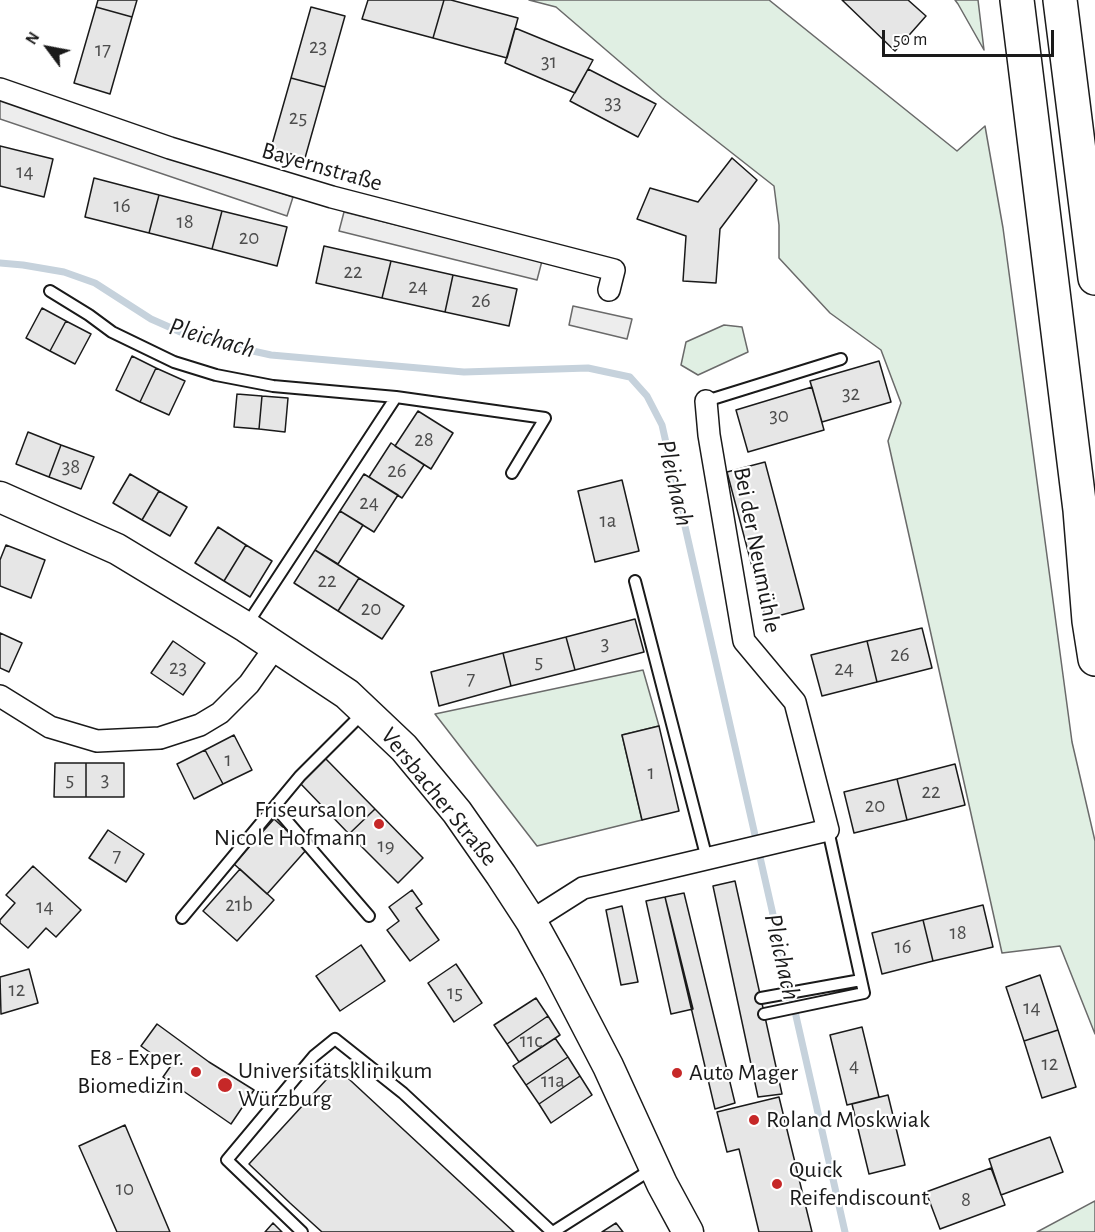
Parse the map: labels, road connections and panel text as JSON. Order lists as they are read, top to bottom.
{
  "streets": {
    "main road": ["Versbacher Straße"],
    "street": ["Bayernstraße", "Bei der Neumühle"]
  },
  "water": ["Pleichach"],
  "places": [
    "Friseursalon Nicole Hofmann",
    "E8 - Exper. Biomedizin",
    "Auto Mager",
    "Universitätsklinikum Würzburg",
    "Roland Moskwiak",
    "Quick Reifendiscount"
  ],
  "house_numbers": [
    "23",
    "17",
    "31",
    "33",
    "25",
    "14",
    "16",
    "18",
    "20",
    "22",
    "24",
    "26",
    "32",
    "30",
    "28",
    "38",
    "26",
    "24",
    "1a",
    "22",
    "20",
    "3",
    "26",
    "5",
    "23",
    "24",
    "7",
    "1",
    "1",
    "5",
    "3",
    "22",
    "20",
    "19",
    "7",
    "21b",
    "14",
    "18",
    "16",
    "12",
    "15",
    "14",
    "11c",
    "12",
    "4",
    "11a",
    "10",
    "8"
  ],
  "scale_bar": "50 m",
  "north": "top left"
}
